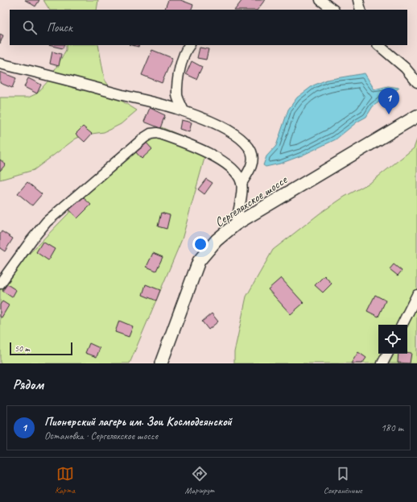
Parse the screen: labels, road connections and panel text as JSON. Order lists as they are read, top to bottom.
{
  "streets": {
    "main road": ["Сергеляхское шоссе"]
  },
  "scale_bar": "50 m",
  "page": {
    "search": "Поиск",
    "pins": "1",
    "scale": "50 m",
    "heading": "Рядом",
    "list": [
      {
        "mark": "1",
        "name": "Пионерский лагерь им. Зои Космодеянской",
        "note": "Остановка · Сергеляхское шоссе",
        "value": "180 m"
      }
    ],
    "nav": ["Карта", "Маршрут", "Сохранённые"]
  }
}
